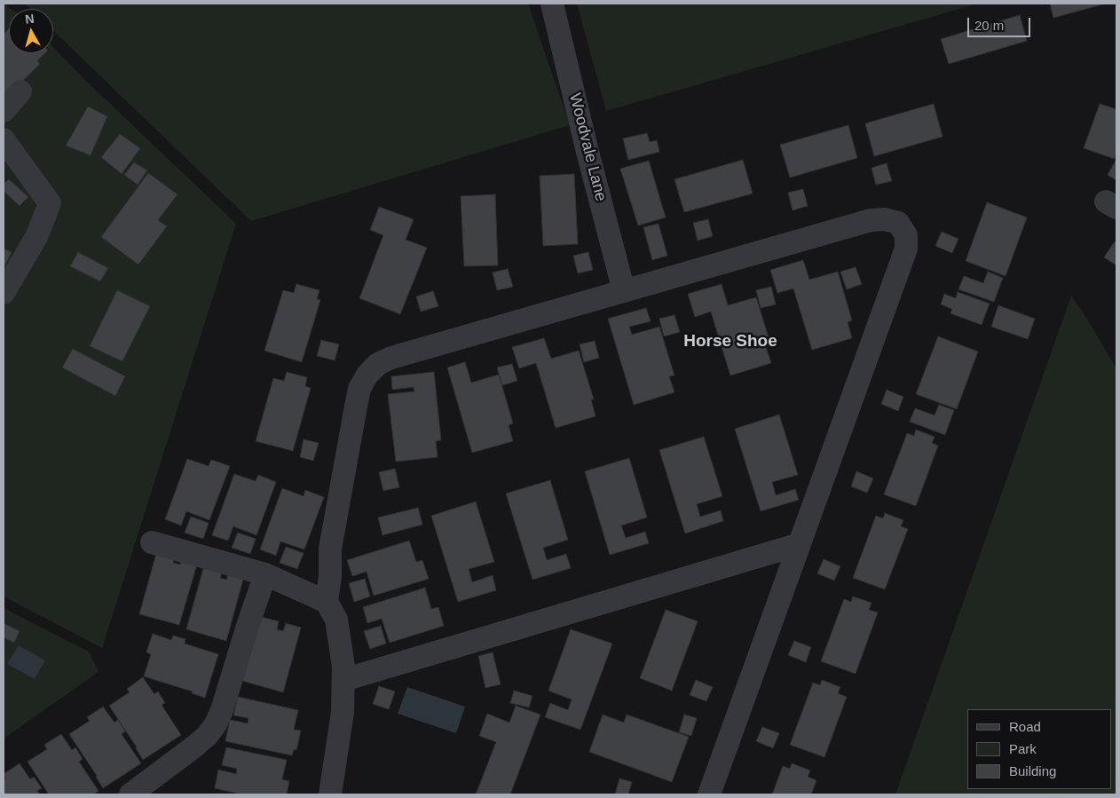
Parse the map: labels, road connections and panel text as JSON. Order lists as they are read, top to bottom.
{
  "streets": {
    "street": ["Woodvale Lane"]
  },
  "districts": ["Horse Shoe"],
  "legend": ["Road", "Park", "Building"],
  "scale_bar": "20 m",
  "north": "top"
}
